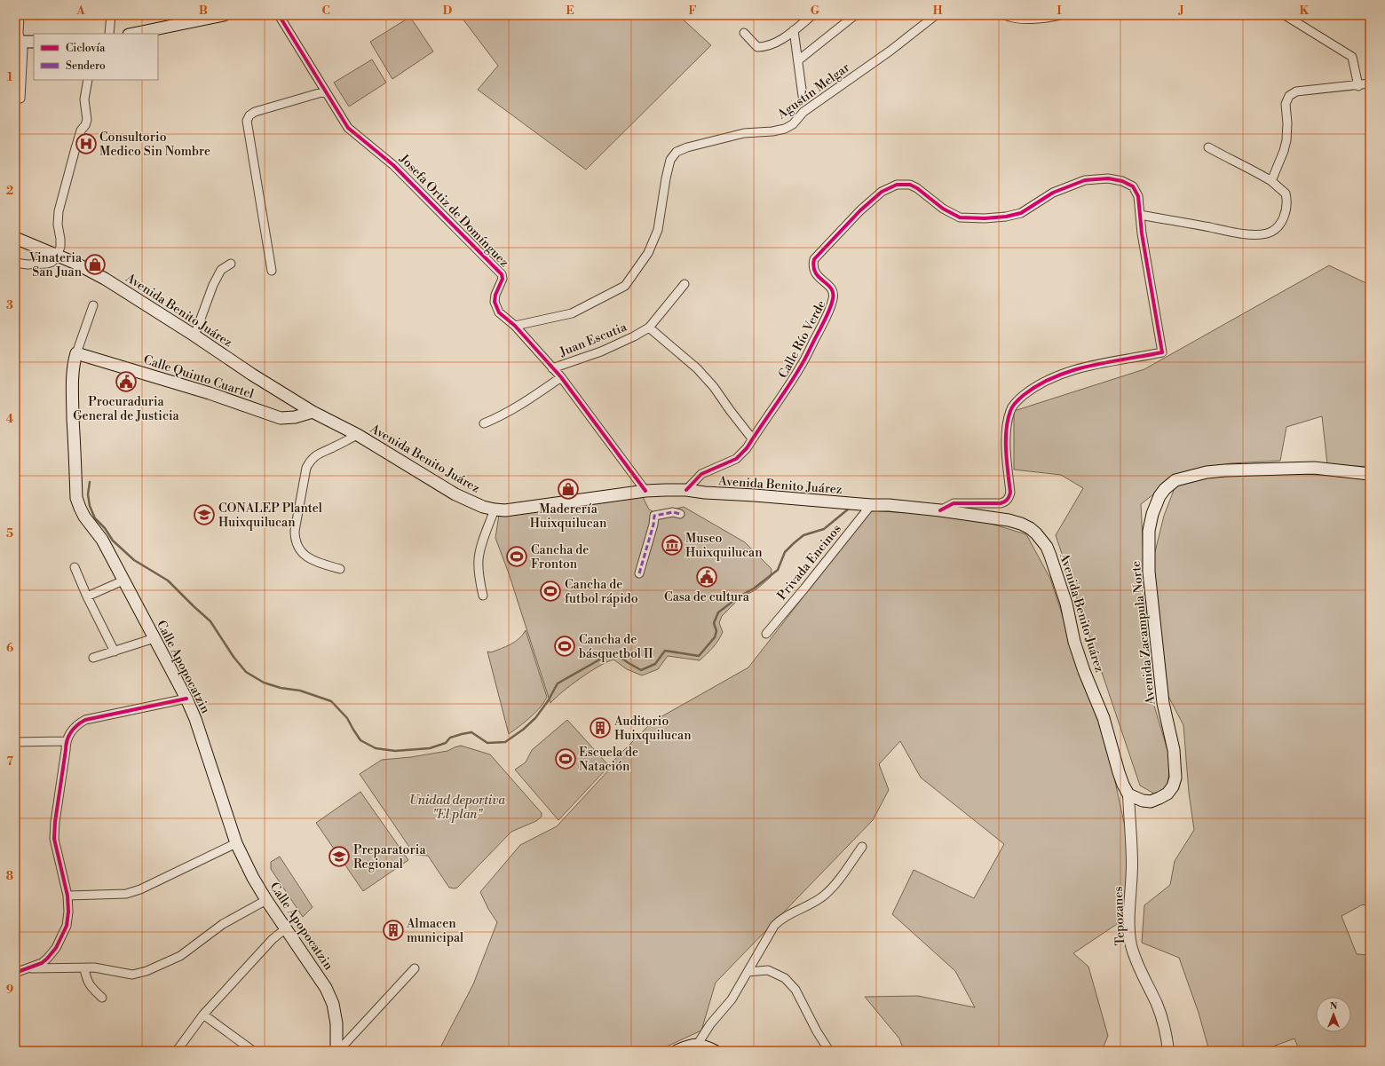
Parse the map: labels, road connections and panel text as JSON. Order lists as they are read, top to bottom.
{
  "streets": {
    "main road": [
      "Avenida Benito Juárez",
      "Calle Quinto Cuartel",
      "Avenida Zacampula Norte",
      "Calle Apopocatzin"
    ],
    "street": [
      "Agustín Melgar",
      "Josefa Ortiz de Domínguez",
      "Juan Escutia",
      "Calle Río Verde",
      "Privada Encinos",
      "Tepozanes"
    ]
  },
  "crossings": [
    ["Agustín Melgar", "Josefa Ortiz de Domínguez"],
    ["Josefa Ortiz de Domínguez", "Avenida Benito Juárez"],
    ["Josefa Ortiz de Domínguez", "Juan Escutia"],
    ["Avenida Benito Juárez", "Calle Río Verde"],
    ["Avenida Benito Juárez", "Calle Quinto Cuartel"],
    ["Avenida Benito Juárez", "Privada Encinos"],
    ["Avenida Benito Juárez", "Avenida Zacampula Norte"],
    ["Avenida Benito Juárez", "Tepozanes"],
    ["Calle Quinto Cuartel", "Calle Apopocatzin"],
    ["Avenida Zacampula Norte", "Tepozanes"]
  ],
  "parks": ["Unidad deportiva \"El plan\""],
  "places": {
    "hospital": ["Consultorio Medico Sin Nombre"],
    "shop": ["Vinateria San Juan", "Maderería Huixquilucan"],
    "public building": ["Procuraduria General de Justicia", "Casa de cultura"],
    "school or university": ["CONALEP Plantel Huixquilucan", "Preparatoria Regional"],
    "museum": ["Museo Huixquilucan"],
    "sports": [
      "Cancha de Fronton",
      "Cancha de futbol rápido",
      "Cancha de básquetbol II",
      "Escuela de Natación"
    ],
    "building": ["Auditorio Huixquilucan", "Almacen municipal"]
  },
  "legend": ["Ciclovía", "Sendero"],
  "north": "top",
  "grid": {
    "columns": [
      "A",
      "B",
      "C",
      "D",
      "E",
      "F",
      "G",
      "H",
      "I",
      "J",
      "K"
    ],
    "rows": [
      "1",
      "2",
      "3",
      "4",
      "5",
      "6",
      "7",
      "8",
      "9"
    ]
  }
}
